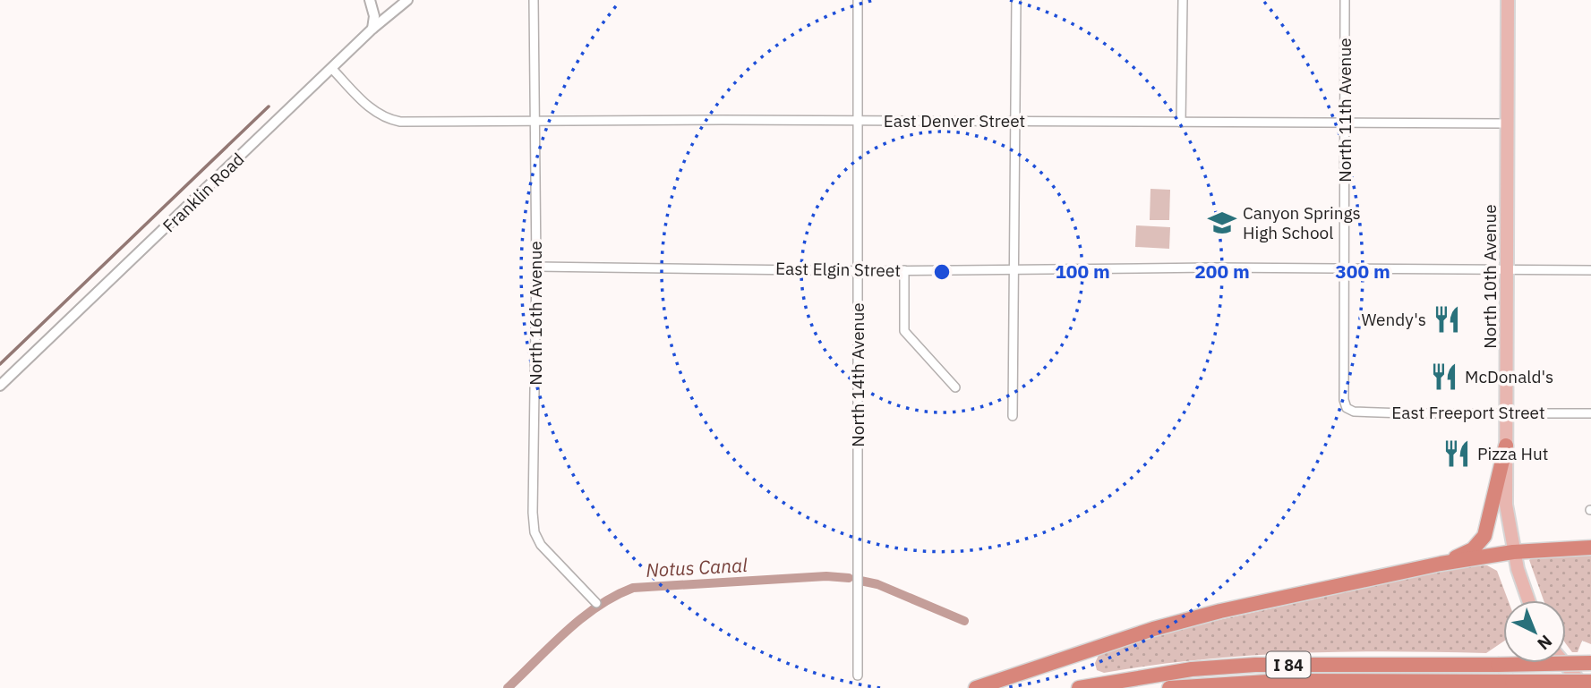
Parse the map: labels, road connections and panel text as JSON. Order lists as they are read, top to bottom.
{
  "streets": {
    "highway": ["I 84"],
    "main road": ["North 10th Avenue"],
    "street": [
      "North 11th Avenue",
      "East Denver Street",
      "Franklin Road",
      "East Elgin Street",
      "North 16th Avenue",
      "North 14th Avenue",
      "East Freeport Street"
    ]
  },
  "crossings": [
    ["North 11th Avenue", "East Denver Street"],
    ["North 11th Avenue", "East Elgin Street"],
    ["North 11th Avenue", "East Freeport Street"],
    ["East Denver Street", "Franklin Road"],
    ["East Denver Street", "North 10th Avenue"],
    ["East Denver Street", "North 16th Avenue"],
    ["East Denver Street", "North 14th Avenue"],
    ["East Elgin Street", "North 10th Avenue"],
    ["East Elgin Street", "North 16th Avenue"],
    ["East Elgin Street", "North 14th Avenue"],
    ["North 10th Avenue", "East Freeport Street"]
  ],
  "water": ["Notus Canal"],
  "places": {
    "school or university": ["Canyon Springs High School"],
    "restaurant": ["Wendy's", "McDonald's", "Pizza Hut"]
  },
  "north": "bottom right",
  "rings": ["100 m", "200 m", "300 m"]
}
